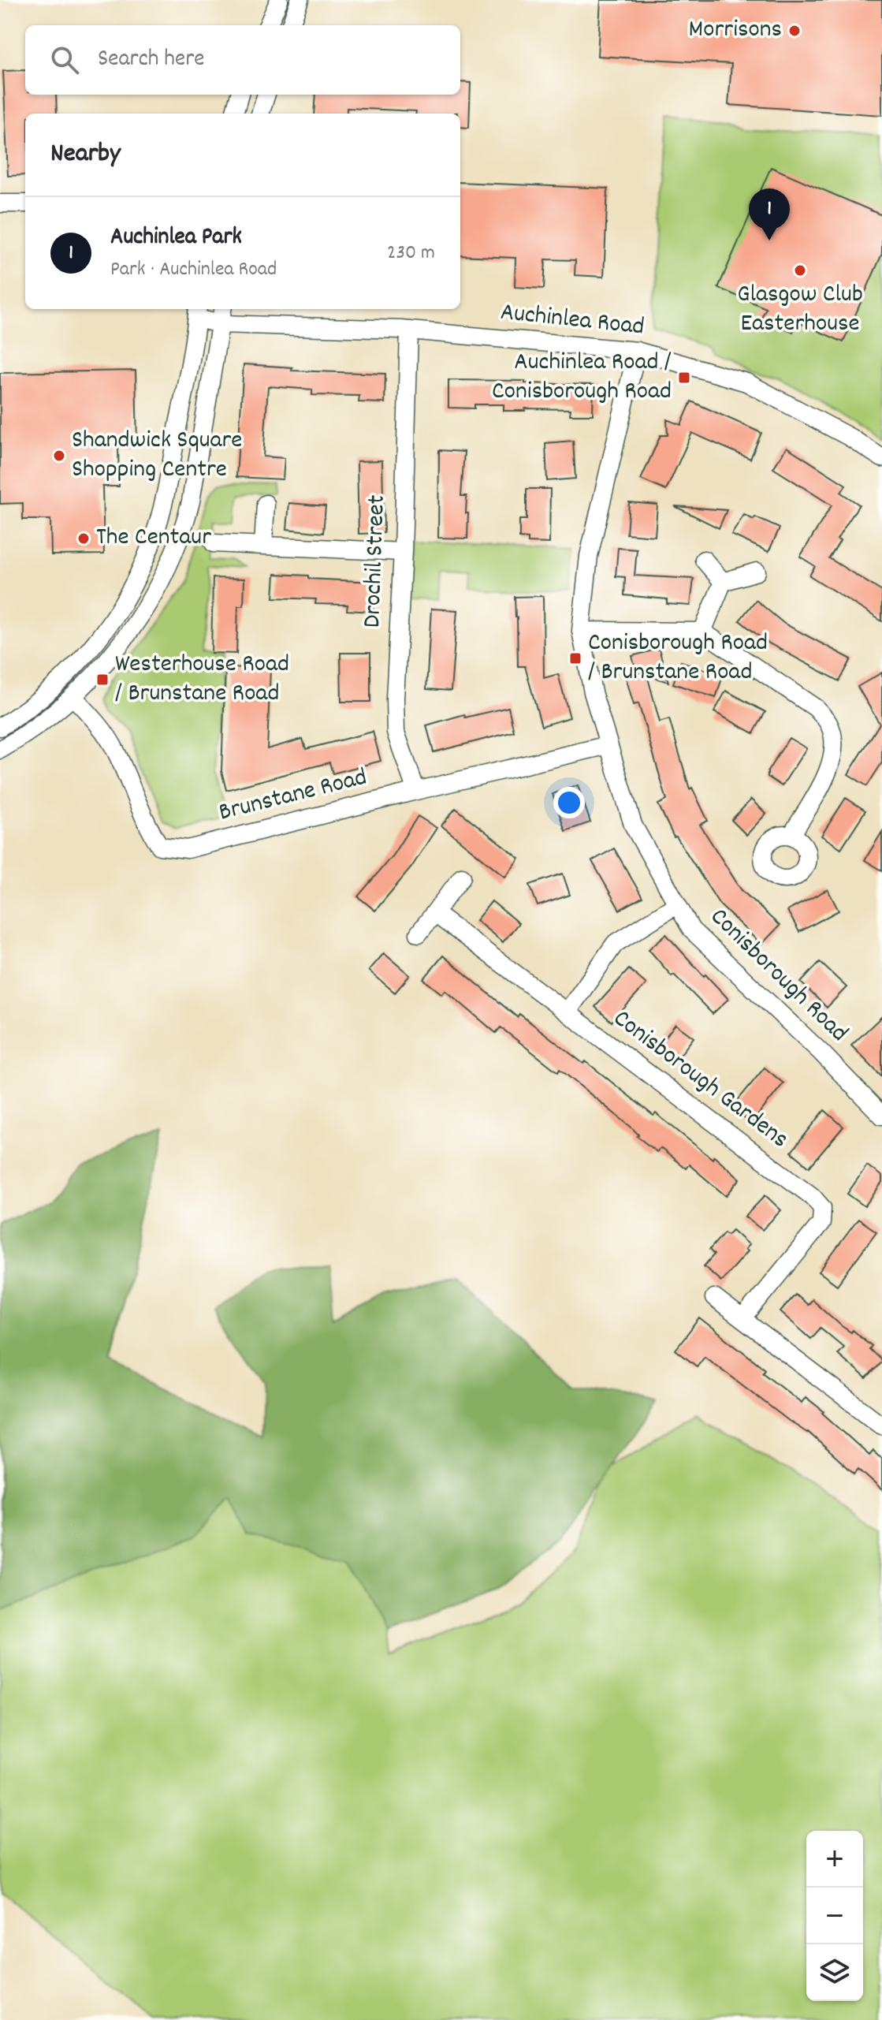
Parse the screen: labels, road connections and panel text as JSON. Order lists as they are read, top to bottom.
{
  "streets": {
    "street": [
      "Auchinlea Road",
      "Drochil Street",
      "Brunstane Road",
      "Conisborough Road",
      "Conisborough Gardens"
    ]
  },
  "crossings": [
    ["Auchinlea Road", "Drochil Street"],
    ["Auchinlea Road", "Conisborough Road"],
    ["Drochil Street", "Brunstane Road"],
    ["Brunstane Road", "Conisborough Road"]
  ],
  "places": {
    "other": [
      "Morrisons",
      "Glasgow Club Easterhouse",
      "Shandwick Square Shopping Centre",
      "The Centaur"
    ],
    "transit": ["Auchinlea Road / Conisborough Road", "Conisborough Road / Brunstane Road", "Westerhouse Road / Brunstane Road"]
  },
  "page": {
    "search": "Search here",
    "heading": "Nearby",
    "pins": "1",
    "list": [
      {
        "mark": "1",
        "name": "Auchinlea Park",
        "note": "Park · Auchinlea Road",
        "value": "230 m"
      }
    ],
    "map_buttons": ["+", "−"]
  }
}
